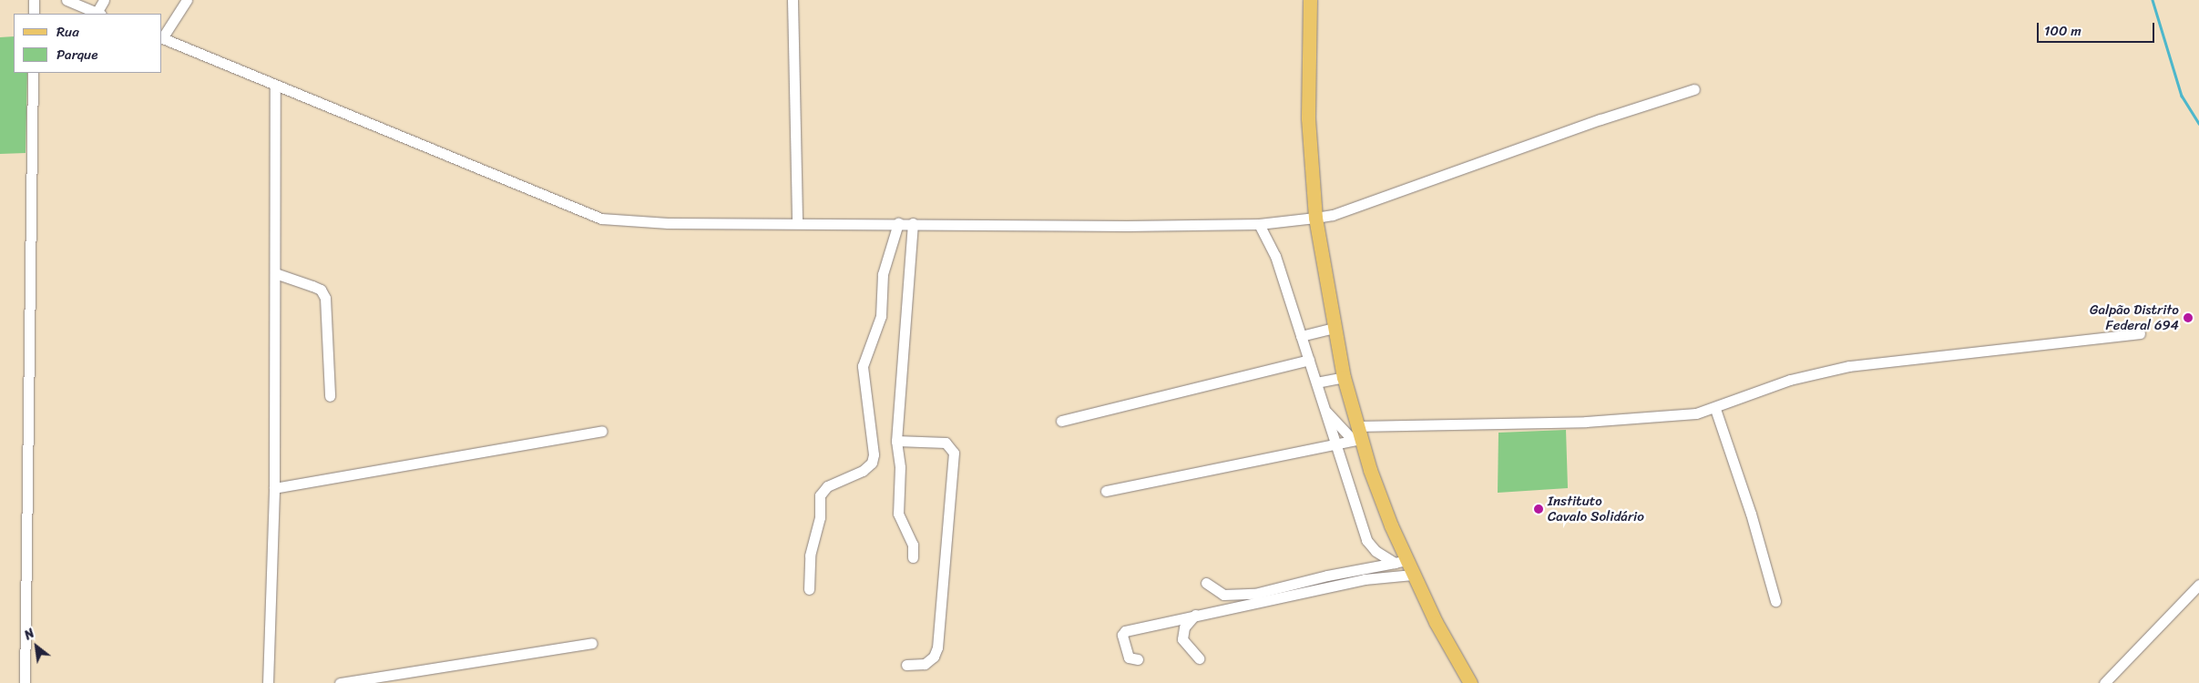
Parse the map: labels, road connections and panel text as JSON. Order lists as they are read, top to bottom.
{
  "places": ["Galpão Distrito Federal 694", "Instituto Cavalo Solidário"],
  "legend": ["Rua", "Parque"],
  "scale_bar": "100 m",
  "north": "top left"
}
